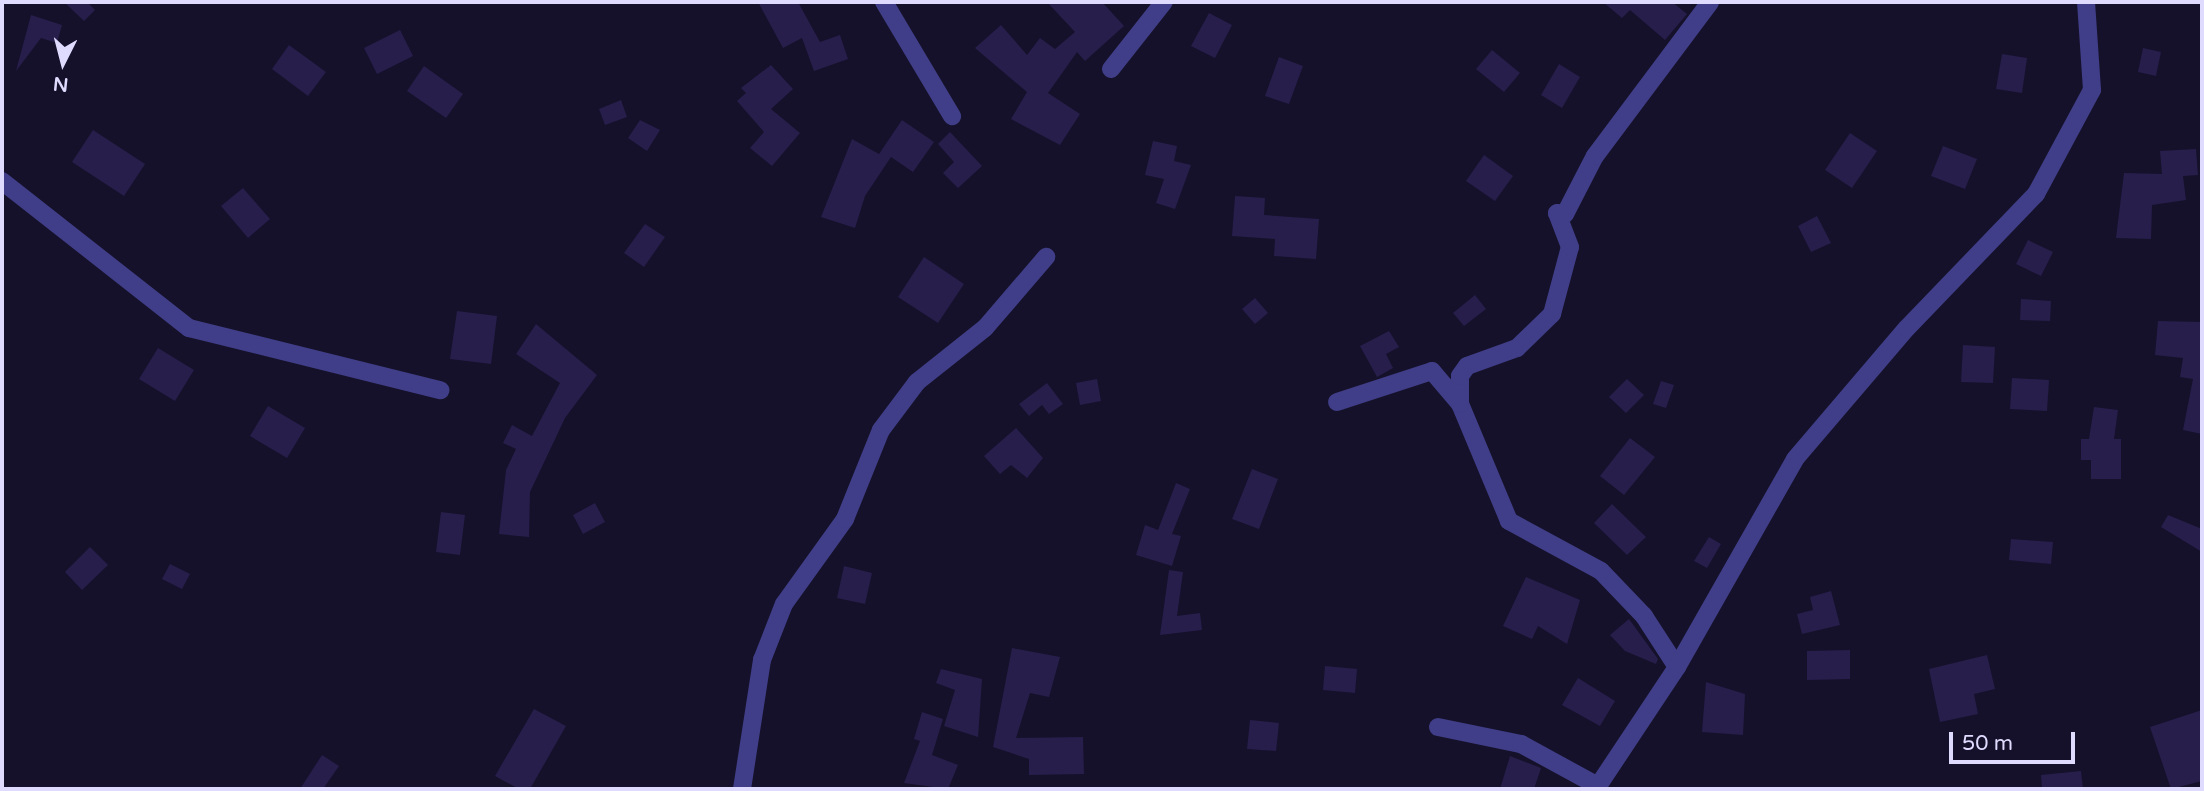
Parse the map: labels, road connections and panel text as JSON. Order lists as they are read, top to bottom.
{
  "scale_bar": "50 m",
  "north": "bottom"
}
